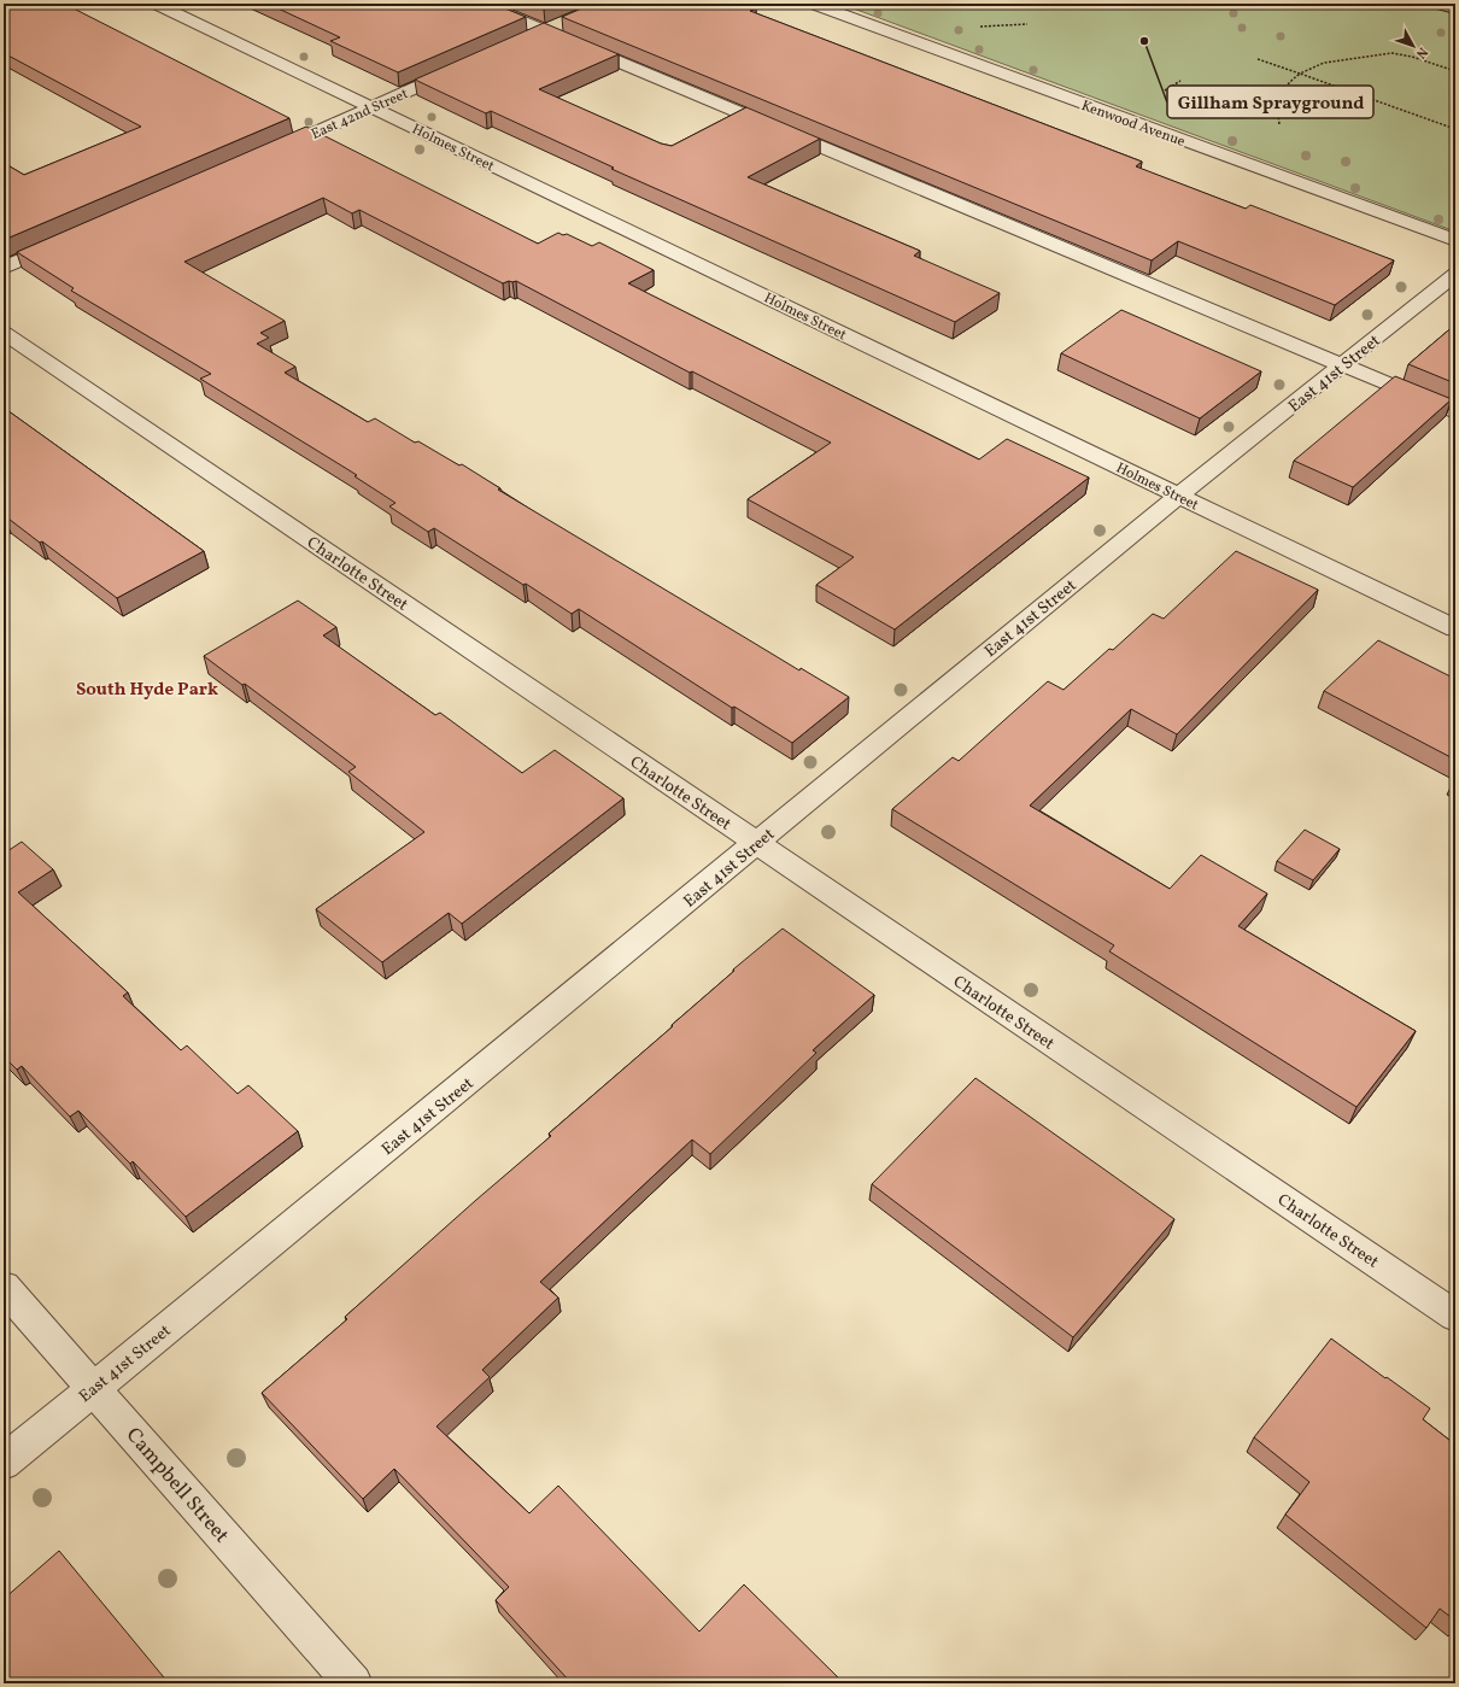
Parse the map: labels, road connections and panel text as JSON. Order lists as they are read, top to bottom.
{
  "streets": {
    "street": [
      "East 42nd Street",
      "Kenwood Avenue",
      "Holmes Street",
      "East 41st Street",
      "Charlotte Street",
      "Campbell Street"
    ]
  },
  "crossings": [
    ["East 42nd Street", "Holmes Street"],
    ["Holmes Street", "East 41st Street"],
    ["East 41st Street", "Charlotte Street"],
    ["East 41st Street", "Campbell Street"]
  ],
  "districts": ["South Hyde Park"],
  "places": ["Gillham Sprayground"],
  "north": "bottom right"
}
